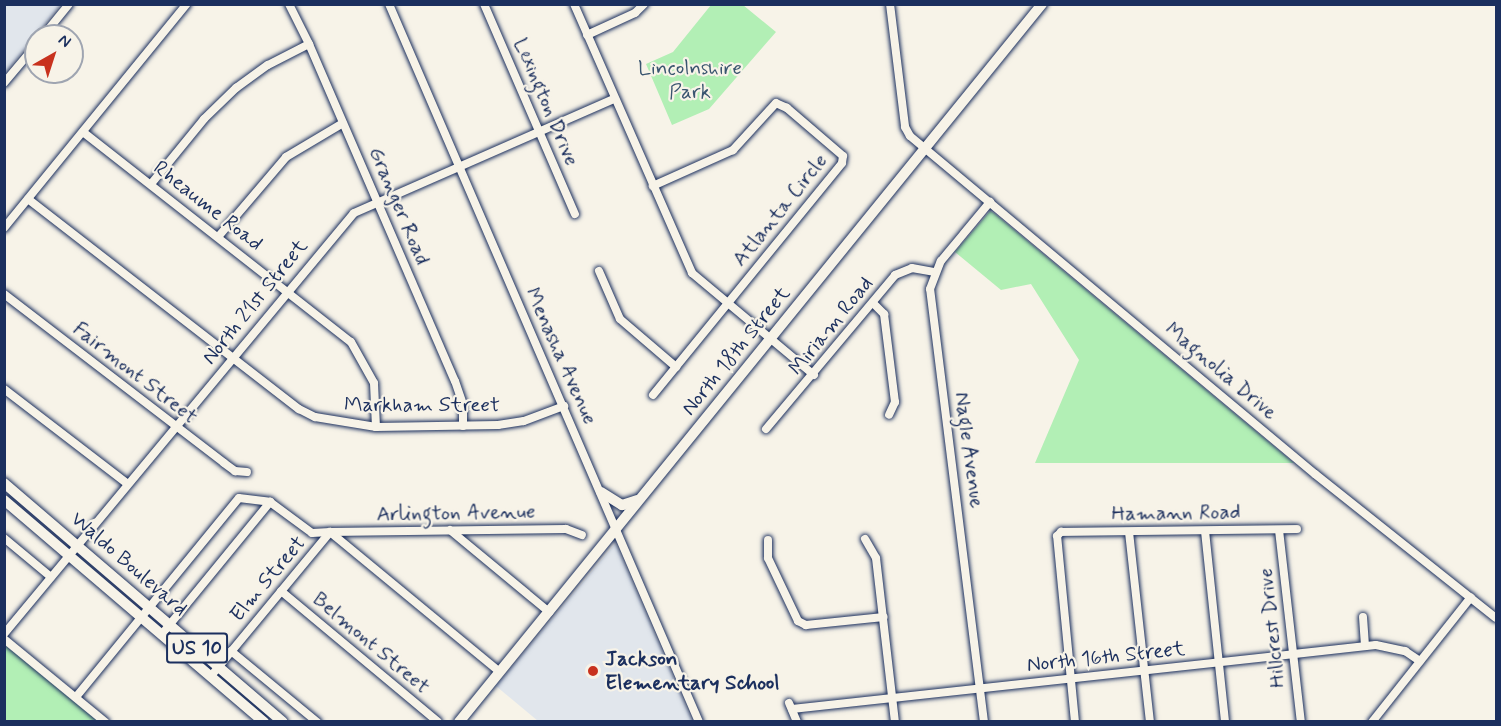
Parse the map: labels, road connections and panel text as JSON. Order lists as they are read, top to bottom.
{
  "streets": {
    "main road": ["North 18th Street", "Waldo Boulevard", "US 10"],
    "street": [
      "Lexington Drive",
      "Rheaume Road",
      "Granger Road",
      "Atlanta Circle",
      "North 21st Street",
      "Miriam Road",
      "Menasha Avenue",
      "Magnolia Drive",
      "Fairmont Street",
      "Markham Street",
      "Nagle Avenue",
      "Arlington Avenue",
      "Hamann Road",
      "Elm Street",
      "Hillcrest Drive",
      "Belmont Street",
      "North 16th Street"
    ]
  },
  "crossings": [
    ["Lexington Drive", "North 21st Street"],
    ["Rheaume Road", "North 21st Street"],
    ["Rheaume Road", "Markham Street"],
    ["Granger Road", "North 21st Street"],
    ["Granger Road", "Markham Street"],
    ["North 21st Street", "Menasha Avenue"],
    ["North 21st Street", "Fairmont Street"],
    ["North 21st Street", "Markham Street"],
    ["North 21st Street", "Waldo Boulevard"],
    ["Miriam Road", "Nagle Avenue"],
    ["North 18th Street", "Menasha Avenue"],
    ["North 18th Street", "Magnolia Drive"],
    ["Menasha Avenue", "Markham Street"],
    ["Nagle Avenue", "North 16th Street"],
    ["Arlington Avenue", "Elm Street"],
    ["Hamann Road", "Hillcrest Drive"],
    ["Hamann Road", "North 16th Street"],
    ["Waldo Boulevard", "Elm Street"],
    ["Elm Street", "Belmont Street"],
    ["Hillcrest Drive", "North 16th Street"]
  ],
  "parks": ["Lincolnshire Park"],
  "places": ["Jackson Elementary School"],
  "north": "top right"
}
